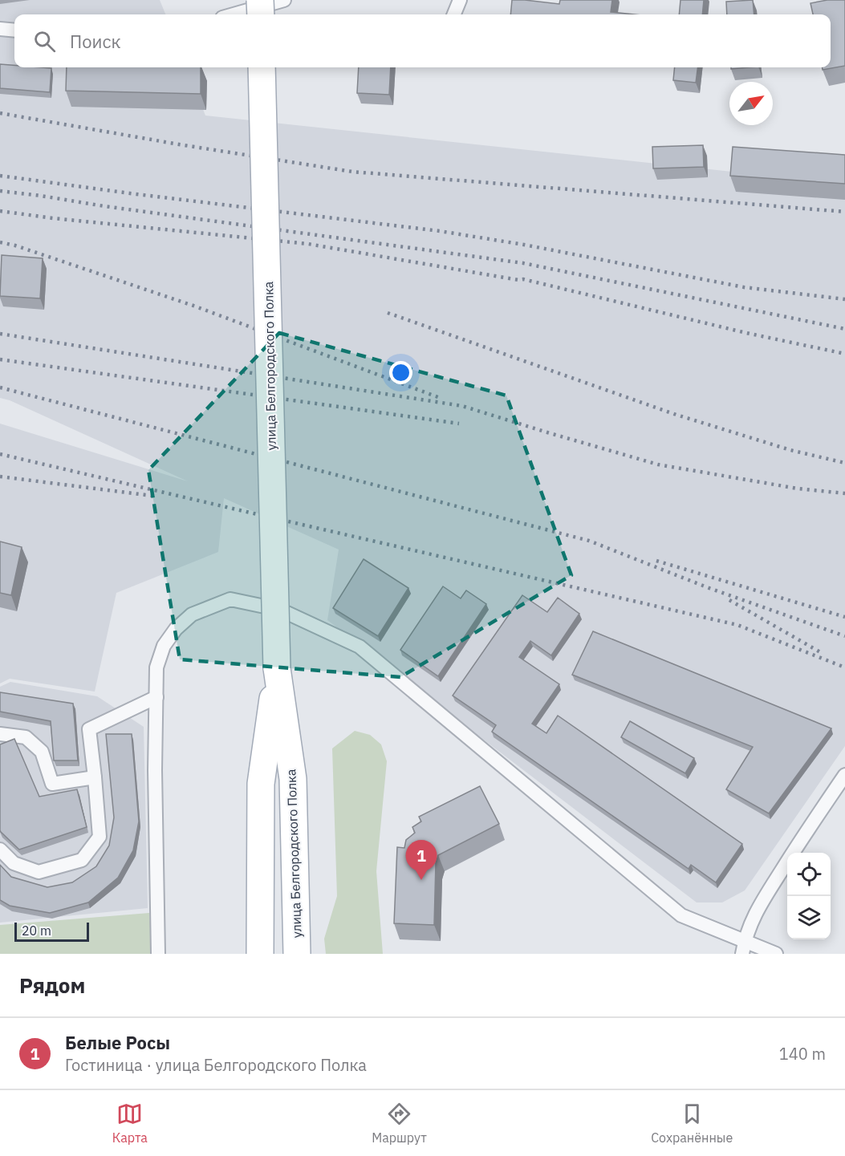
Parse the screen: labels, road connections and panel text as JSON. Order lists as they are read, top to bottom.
{
  "streets": {
    "main road": ["улица Белгородского Полка"]
  },
  "scale_bar": "20 m",
  "north": "top right",
  "page": {
    "search": "Поиск",
    "pins": "1",
    "scale": "20 m",
    "heading": "Рядом",
    "list": [
      {
        "mark": "1",
        "name": "Белые Росы",
        "note": "Гостиница · улица Белгородского Полка",
        "value": "140 m"
      }
    ],
    "nav": ["Карта", "Маршрут", "Сохранённые"]
  }
}
